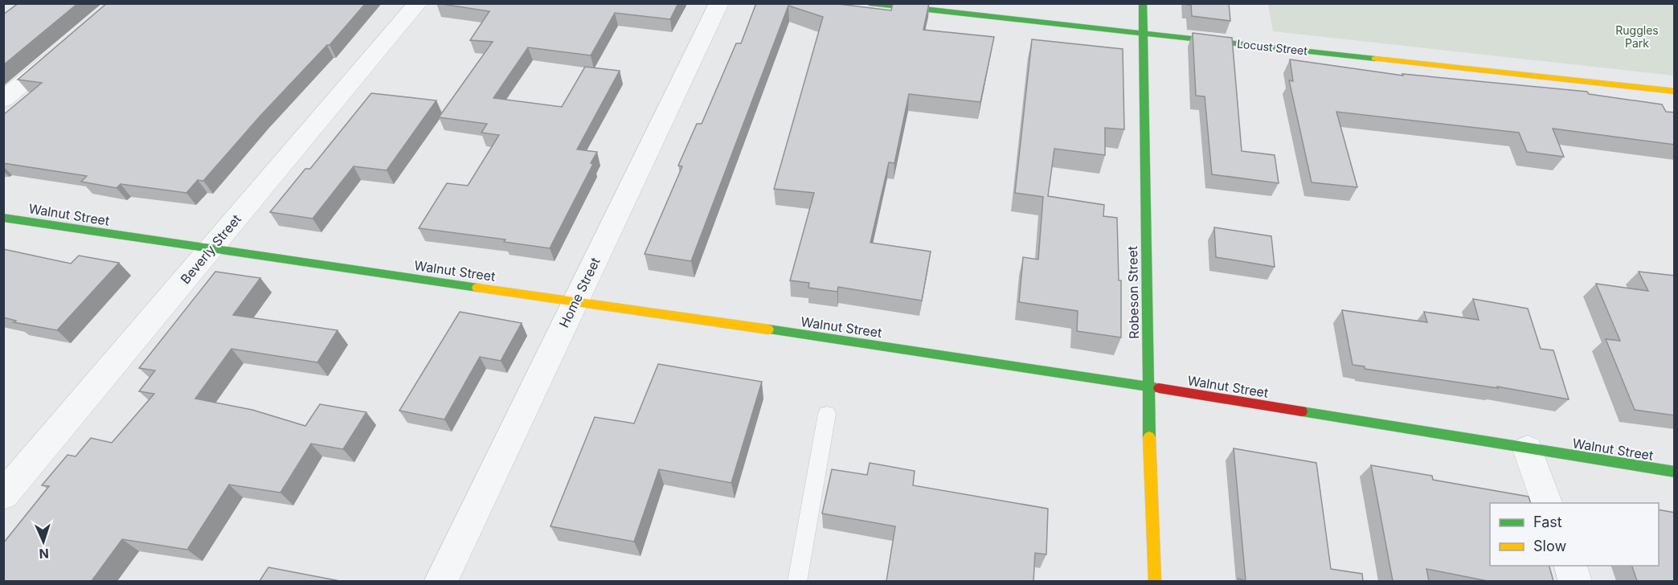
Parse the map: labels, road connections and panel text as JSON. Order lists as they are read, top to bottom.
{
  "streets": {
    "street": [
      "Locust Street",
      "Walnut Street",
      "Beverly Street",
      "Home Street",
      "Robeson Street"
    ]
  },
  "crossings": [
    ["Locust Street", "Robeson Street"],
    ["Walnut Street", "Beverly Street"],
    ["Walnut Street", "Home Street"],
    ["Walnut Street", "Robeson Street"]
  ],
  "parks": ["Ruggles Park"],
  "legend": ["Fast", "Slow"],
  "north": "bottom"
}
